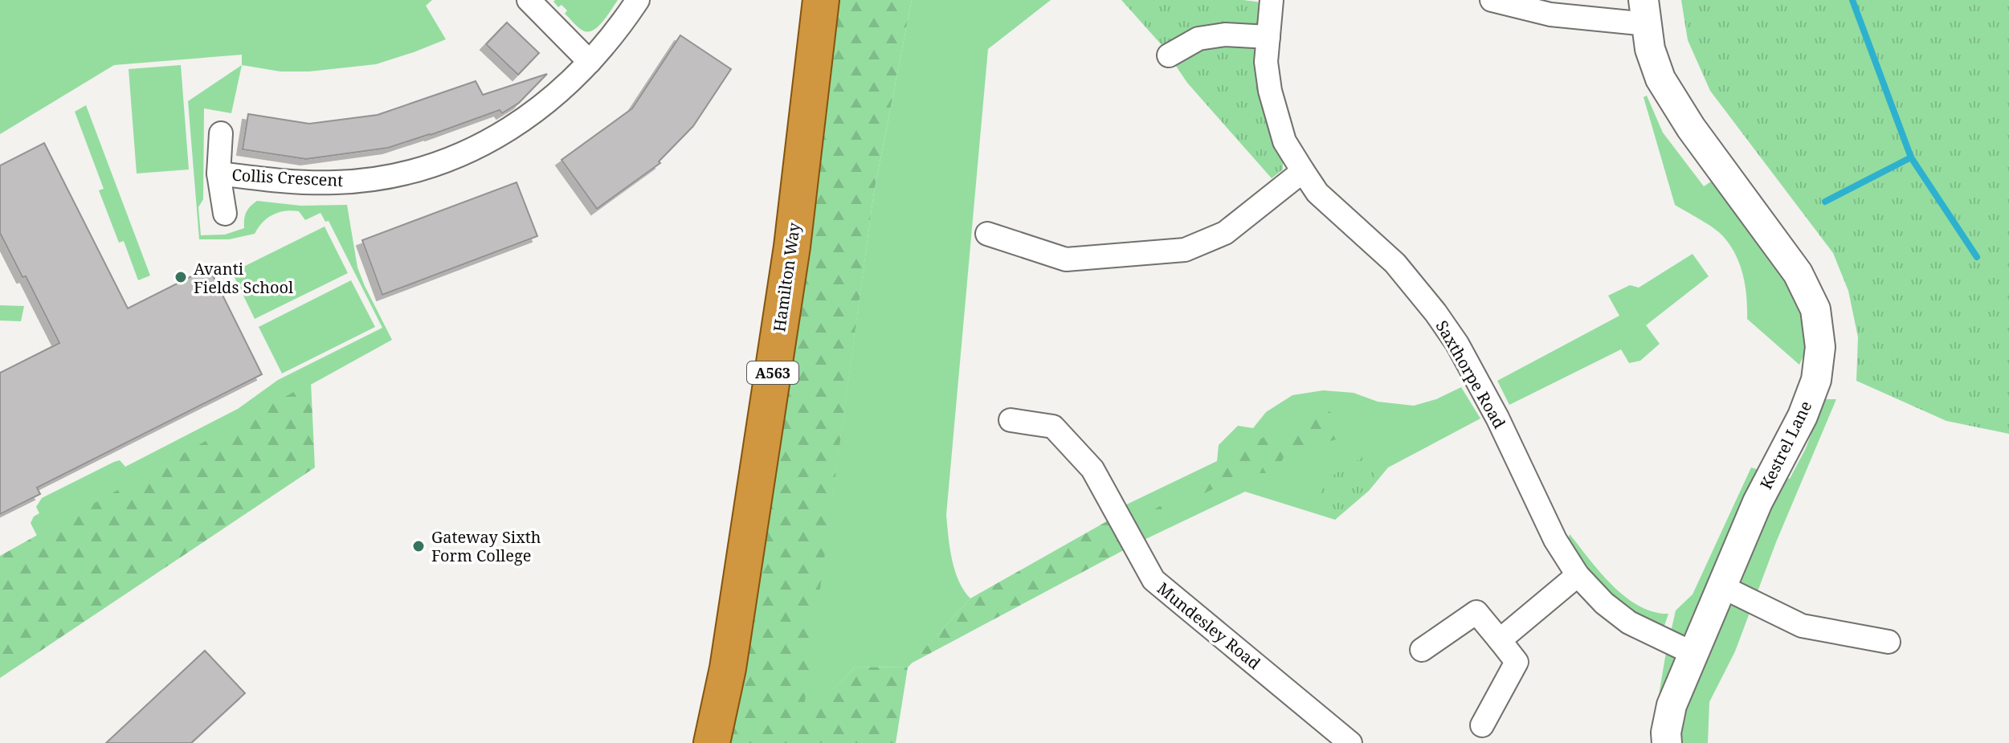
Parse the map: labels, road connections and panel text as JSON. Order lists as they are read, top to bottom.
{
  "streets": {
    "highway": ["Hamilton Way", "A563"],
    "street": [
      "Collis Crescent",
      "Saxthorpe Road",
      "Kestrel Lane",
      "Mundesley Road"
    ]
  },
  "crossings": [
    ["Saxthorpe Road", "Kestrel Lane"]
  ],
  "places": ["Avanti Fields School", "Gateway Sixth Form College"]
}
